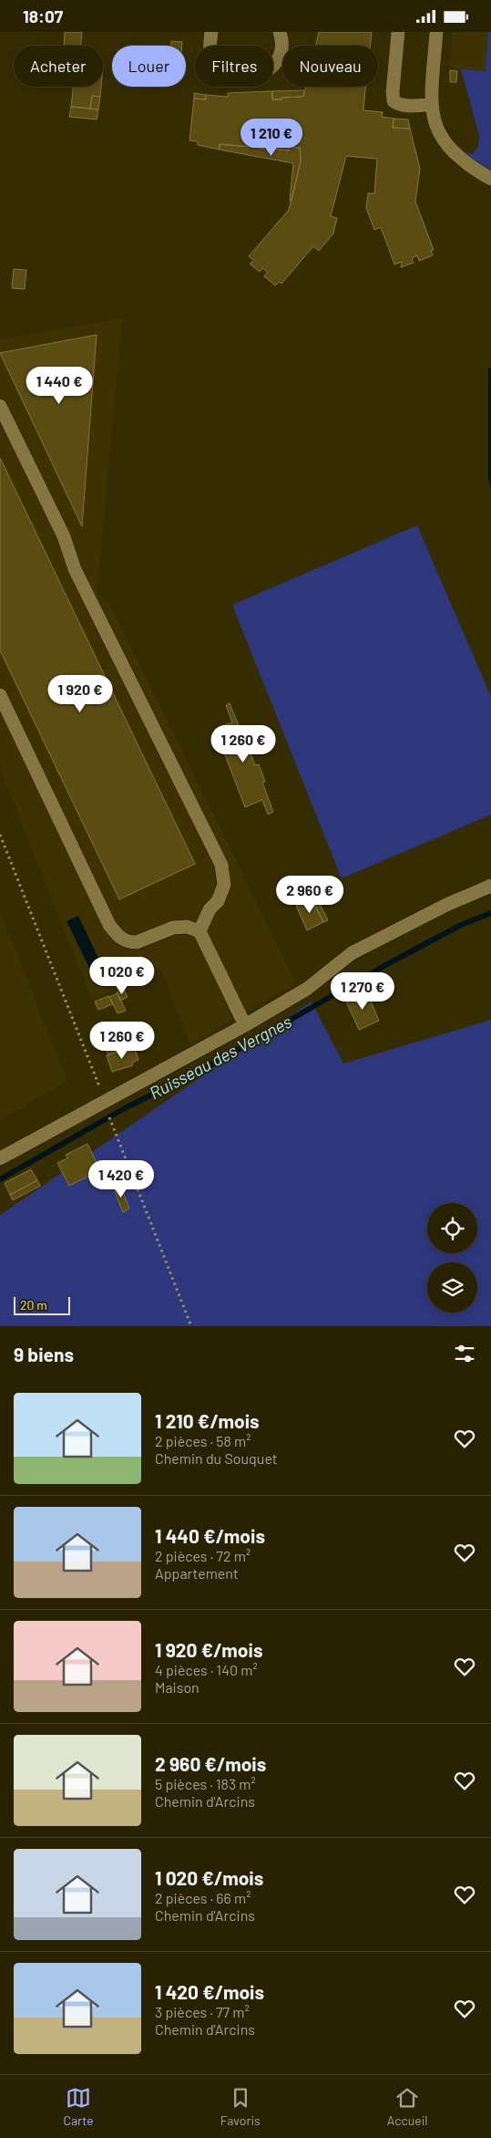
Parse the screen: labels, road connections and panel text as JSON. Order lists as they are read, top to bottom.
{
  "water": ["Ruisseau des Vergnes"],
  "scale_bar": "20 m",
  "page": {
    "status": "18:07",
    "chip": [
      "Acheter",
      "Louer",
      "Filtres",
      "Nouveau"
    ],
    "price": [
      "1 210 €",
      "1 440 €",
      "1 920 €",
      "1 260 €",
      "2 960 €",
      "1 020 €",
      "1 270 €",
      "1 260 €",
      "1 420 €"
    ],
    "scale": "20 m",
    "heading": "9 biens",
    "list": [
      {
        "name": "1 210 €/mois",
        "note": "2 pièces · 58 m² · Chemin du Souquet"
      },
      {
        "name": "1 440 €/mois",
        "note": "2 pièces · 72 m² · Appartement"
      },
      {
        "name": "1 920 €/mois",
        "note": "4 pièces · 140 m² · Maison"
      },
      {
        "name": "2 960 €/mois",
        "note": "5 pièces · 183 m² · Chemin d'Arcins"
      },
      {
        "name": "1 020 €/mois",
        "note": "2 pièces · 66 m² · Chemin d'Arcins"
      },
      {
        "name": "1 420 €/mois",
        "note": "3 pièces · 77 m² · Chemin d'Arcins"
      }
    ],
    "tabs": ["Carte", "Favoris", "Accueil"]
  }
}
